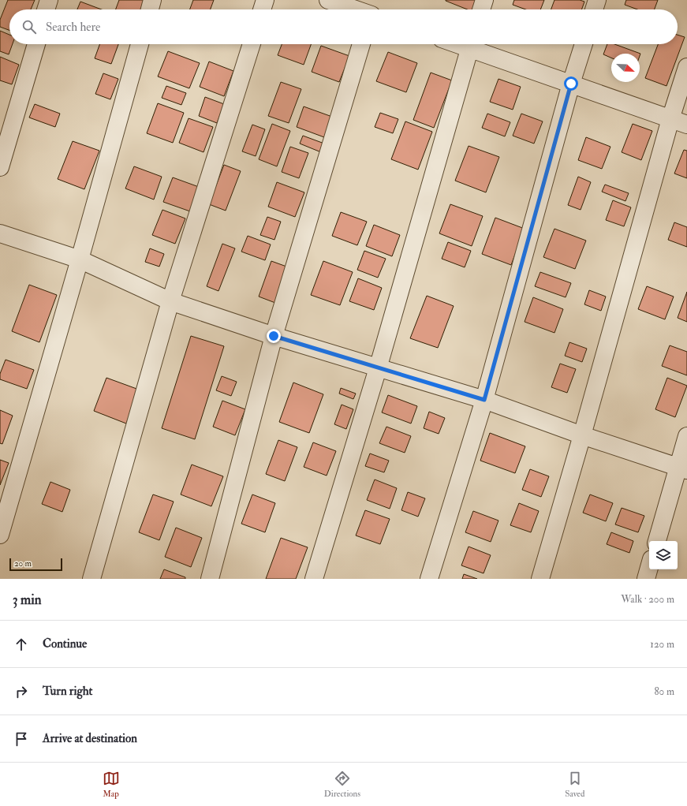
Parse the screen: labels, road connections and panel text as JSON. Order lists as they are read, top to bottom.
{
  "scale_bar": "20 m",
  "north": "bottom right",
  "page": {
    "search": "Search here",
    "scale": "20 m",
    "heading": ["3 min", "Walk · 200 m"],
    "list": [
      ["Continue", "120 m"],
      ["Turn right", "80 m"],
      "Arrive at destination"
    ],
    "nav": ["Map", "Directions", "Saved"]
  }
}
